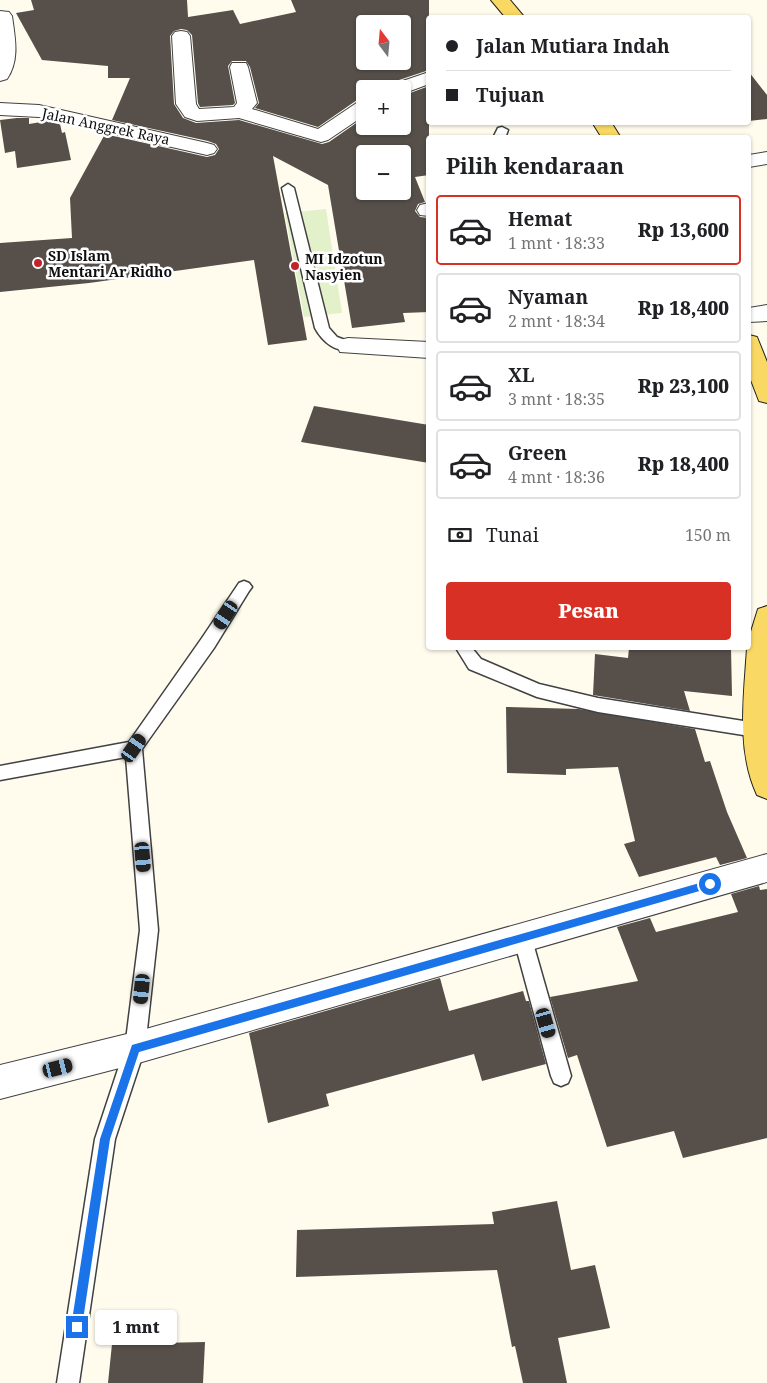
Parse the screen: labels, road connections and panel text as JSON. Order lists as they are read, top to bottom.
{
  "streets": {
    "street": ["Jalan Anggrek Raya"]
  },
  "places": ["SD Islam Mentari Ar Ridho", "MI Idzotun Nasyien"],
  "north": "top",
  "page": {
    "map_buttons": ["+", "−"],
    "banner": ["Jalan Mutiara Indah", "Tujuan"],
    "heading": "Pilih kendaraan",
    "list": [
      {
        "name": "Hemat",
        "note": "1 mnt · 18:33",
        "value": "Rp 13,600"
      },
      {
        "name": "Nyaman",
        "note": "2 mnt · 18:34",
        "value": "Rp 18,400"
      },
      {
        "name": "XL",
        "note": "3 mnt · 18:35",
        "value": "Rp 23,100"
      },
      {
        "name": "Green",
        "note": "4 mnt · 18:36",
        "value": "Rp 18,400"
      }
    ],
    "pay": ["Tunai", "150 m"],
    "buttons": "Pesan",
    "bubble": "1 mnt"
  }
}
